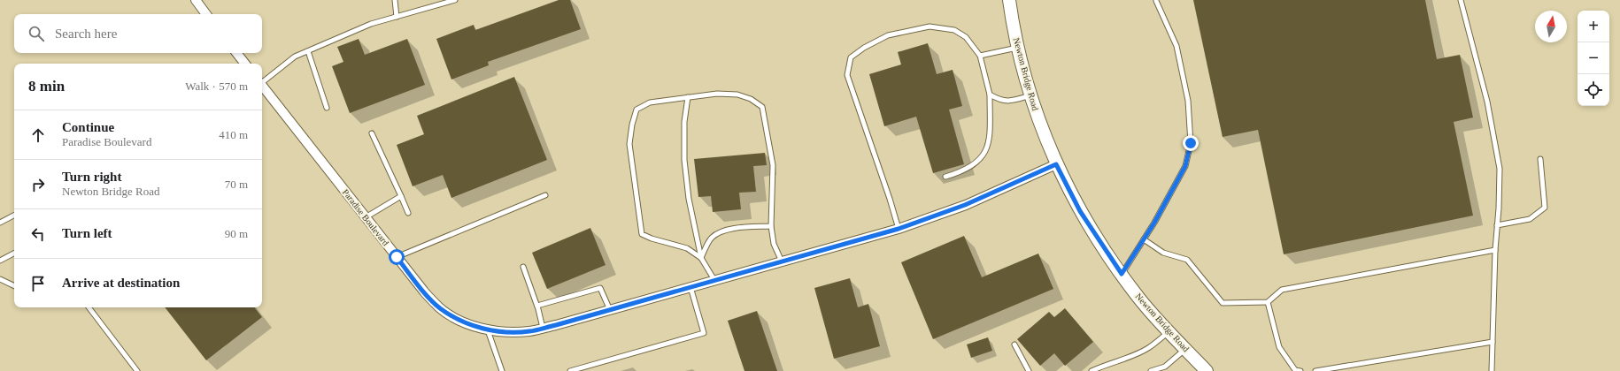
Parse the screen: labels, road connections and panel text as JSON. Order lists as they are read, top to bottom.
{
  "streets": {
    "main road": ["Newton Bridge Road"],
    "street": ["Paradise Boulevard"]
  },
  "crossings": [
    ["Newton Bridge Road", "Paradise Boulevard"]
  ],
  "north": "top",
  "page": {
    "map_buttons": ["+", "−"],
    "search": "Search here",
    "heading": ["8 min", "Walk · 570 m"],
    "list": [
      ["Continue", "Paradise Boulevard", "410 m"],
      ["Turn right", "Newton Bridge Road", "70 m"],
      ["Turn left", "90 m"],
      "Arrive at destination"
    ]
  }
}
